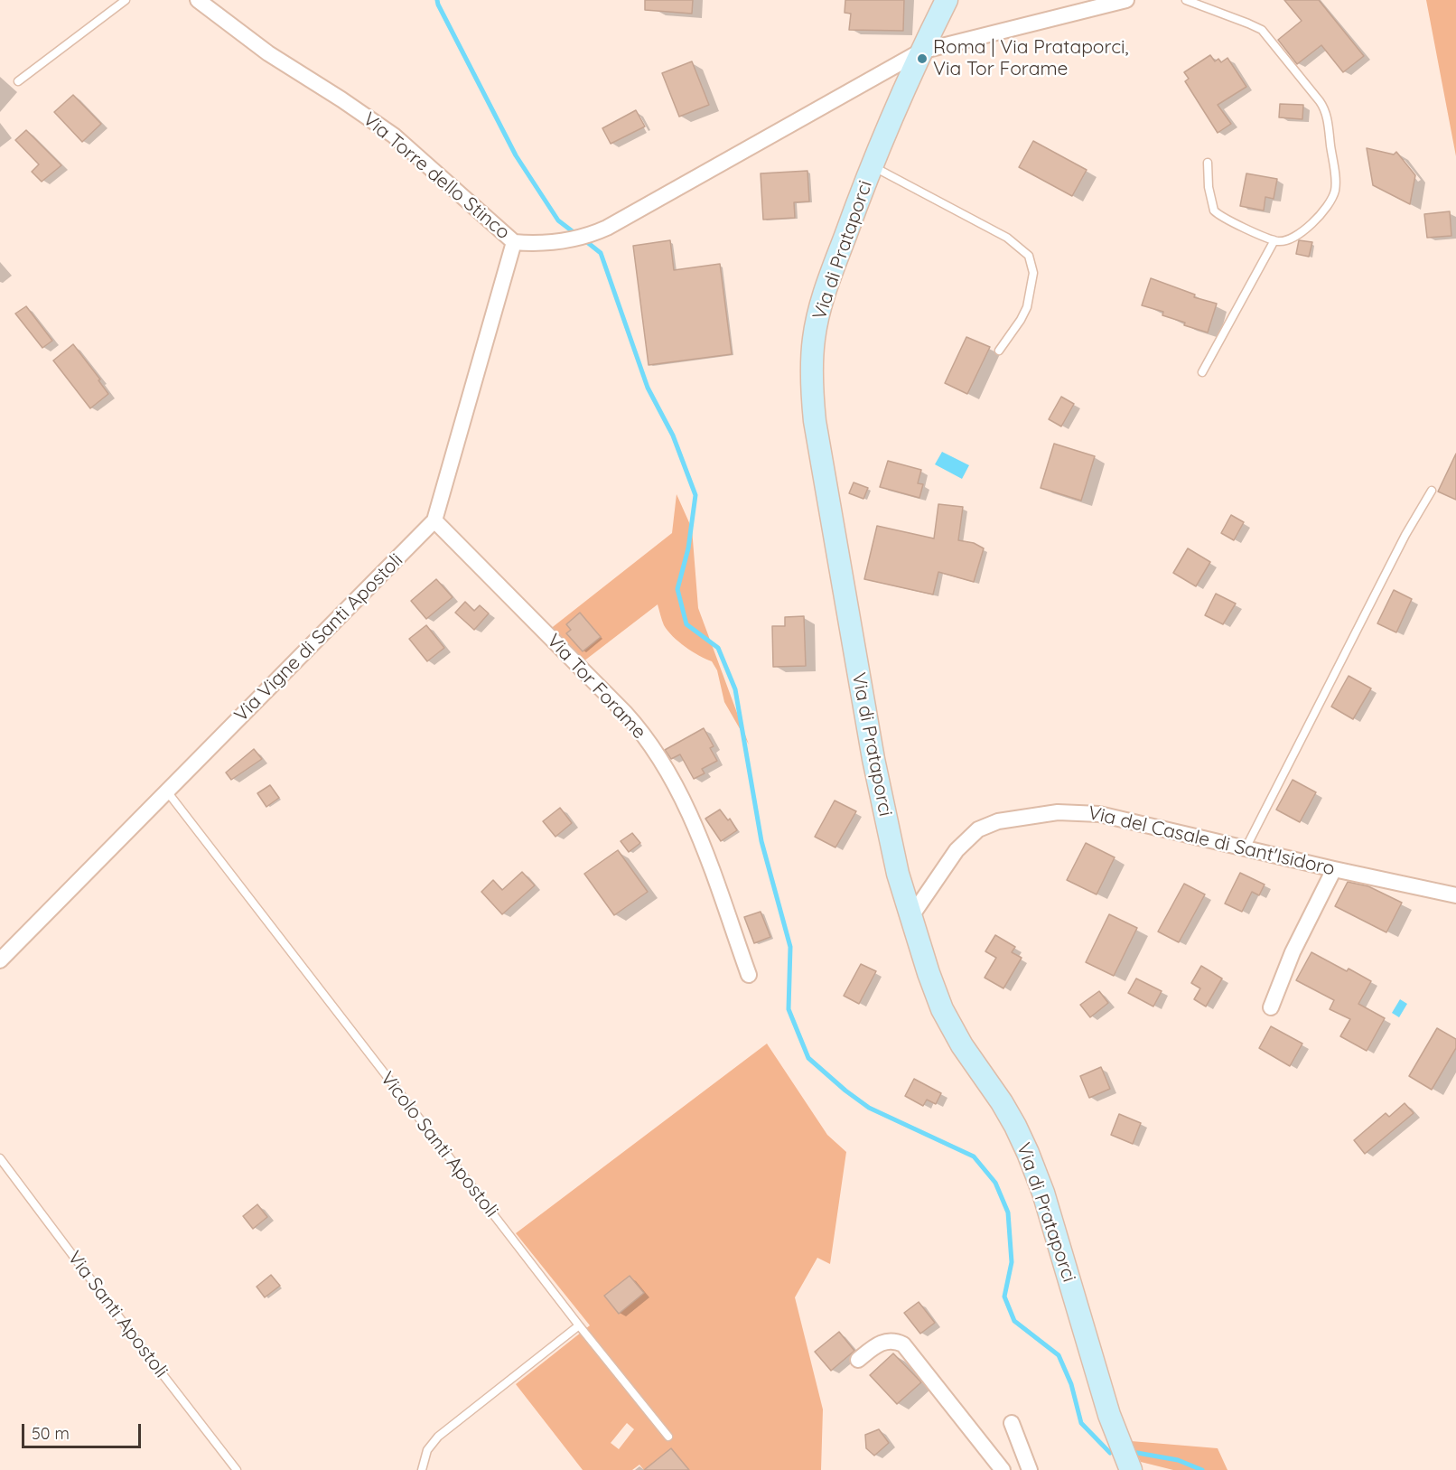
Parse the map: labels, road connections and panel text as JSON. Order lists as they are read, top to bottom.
{
  "streets": {
    "street": [
      "Via Torre dello Stinco",
      "Via di Prataporci",
      "Via Vigne di Santi Apostoli",
      "Via Tor Forame",
      "Via del Casale di Sant'Isidoro"
    ],
    "lane": ["Vicolo Santi Apostoli", "Via Santi Apostoli"]
  },
  "crossings": [
    ["Via Torre dello Stinco", "Via di Prataporci"],
    ["Via Torre dello Stinco", "Via Vigne di Santi Apostoli"],
    ["Via di Prataporci", "Via del Casale di Sant'Isidoro"],
    ["Via Vigne di Santi Apostoli", "Via Tor Forame"],
    ["Via Vigne di Santi Apostoli", "Vicolo Santi Apostoli"]
  ],
  "places": ["Roma | Via Prataporci, Via Tor Forame"],
  "scale_bar": "50 m"
}
